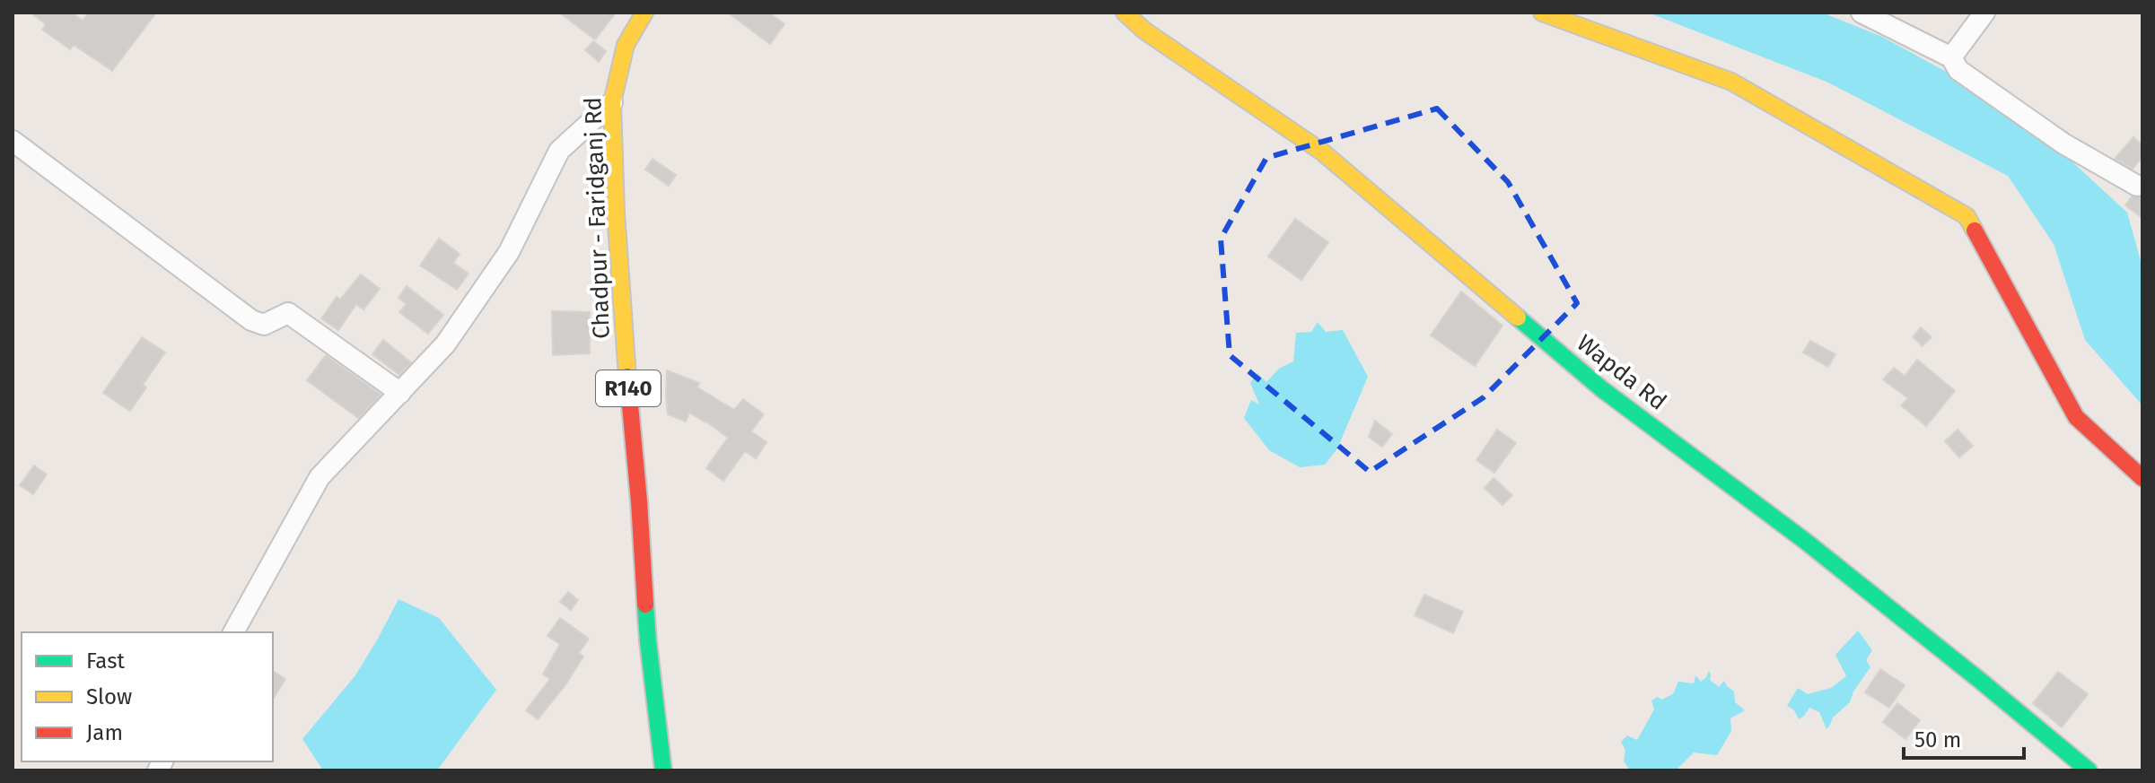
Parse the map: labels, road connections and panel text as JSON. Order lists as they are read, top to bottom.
{
  "streets": {
    "main road": ["Chadpur - Faridganj Rd", "Wapda Rd", "R140"]
  },
  "legend": ["Fast", "Slow", "Jam"],
  "scale_bar": "50 m"
}
